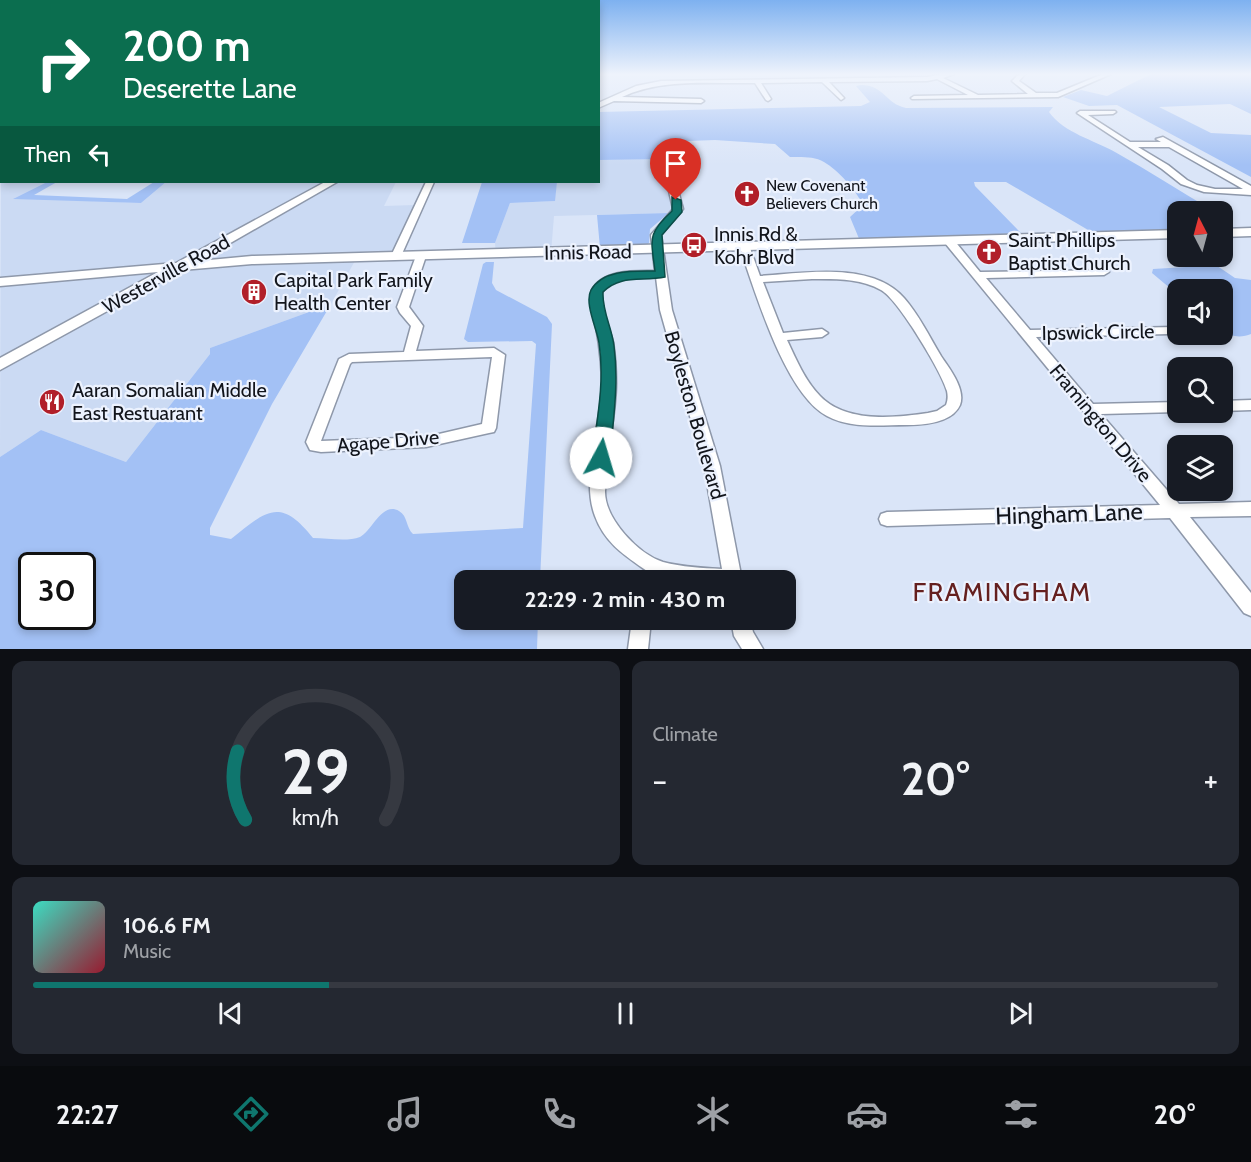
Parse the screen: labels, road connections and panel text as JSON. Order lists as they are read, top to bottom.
{
  "streets": {
    "main road": ["Innis Road", "Westerville Road"],
    "street": [
      "Ipswick Circle",
      "Boyleston Boulevard",
      "Framington Drive",
      "Agape Drive",
      "Hingham Lane"
    ]
  },
  "crossings": [
    ["Innis Road", "Westerville Road"],
    ["Innis Road", "Boyleston Boulevard"],
    ["Innis Road", "Framington Drive"],
    ["Ipswick Circle", "Framington Drive"],
    ["Framington Drive", "Hingham Lane"]
  ],
  "districts": ["FRAMINGHAM"],
  "places": {
    "church": ["New Covenant Believers Church", "Saint Phillips Baptist Church"],
    "bus stop": ["Innis Rd & Kohr Blvd"],
    "building": ["Capital Park Family Health Center"],
    "restaurant": ["Aaran Somalian Middle East Restuarant"]
  },
  "north": "top",
  "page": {
    "turn": ["200 m", "Deserette Lane"],
    "then": "Then",
    "limit": "30",
    "trip": "22:29 · 2 min · 430 m",
    "tile": "Climate",
    "heat": ["−", "20°", "+"],
    "song": ["106.6 FM", "Music"],
    "tabs": ["22:27", "20°"],
    "gauge": ["29", "km/h"]
  }
}
